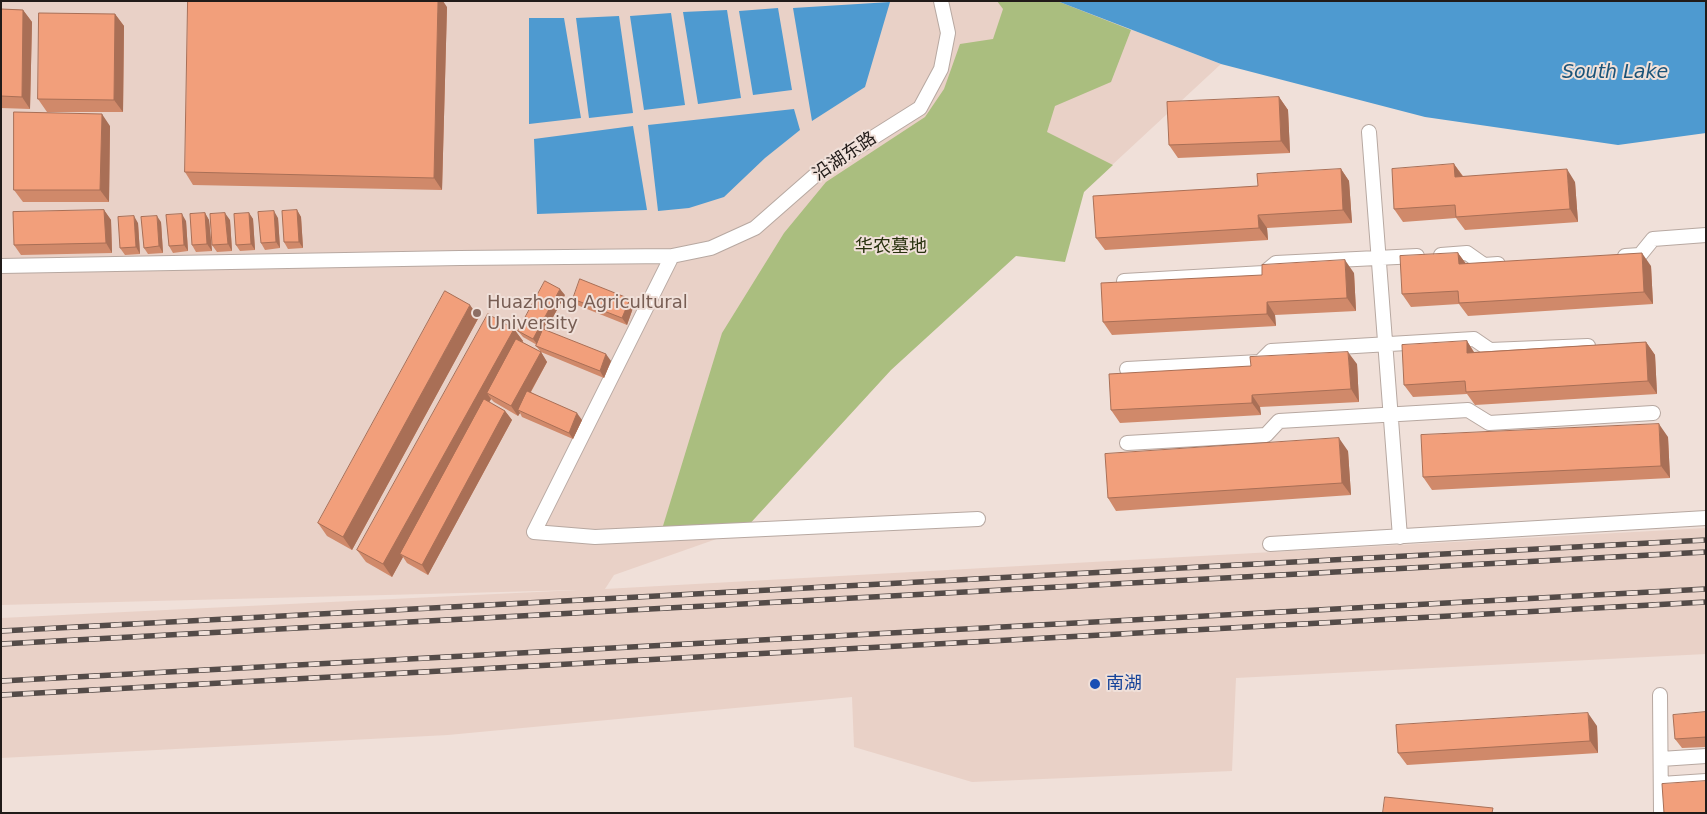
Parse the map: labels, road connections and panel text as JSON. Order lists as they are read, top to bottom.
{
  "streets": {
    "street": ["沿湖东路"]
  },
  "water": ["South Lake"],
  "parks": ["华农墓地"],
  "places": ["Huazhong Agricultural University", "南湖"]
}
